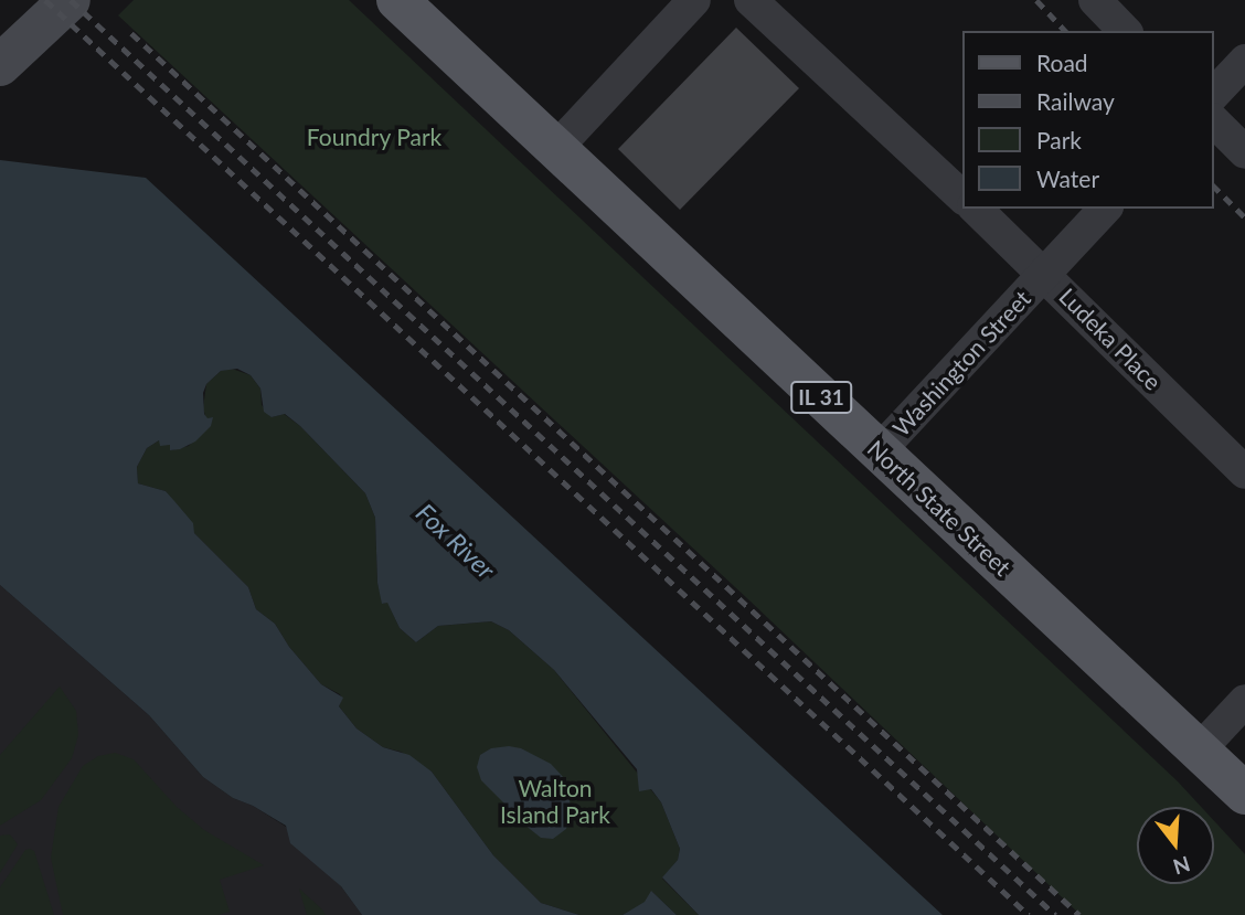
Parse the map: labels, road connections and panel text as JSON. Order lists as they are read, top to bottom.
{
  "streets": {
    "main road": ["IL 31", "North State Street"],
    "street": ["Ludeka Place", "Washington Street"]
  },
  "crossings": [
    ["Ludeka Place", "Washington Street"],
    ["Washington Street", "North State Street"]
  ],
  "water": ["Fox River"],
  "parks": ["Foundry Park", "Walton Island Park"],
  "legend": [
    "Road",
    "Railway",
    "Park",
    "Water"
  ],
  "north": "bottom"
}
